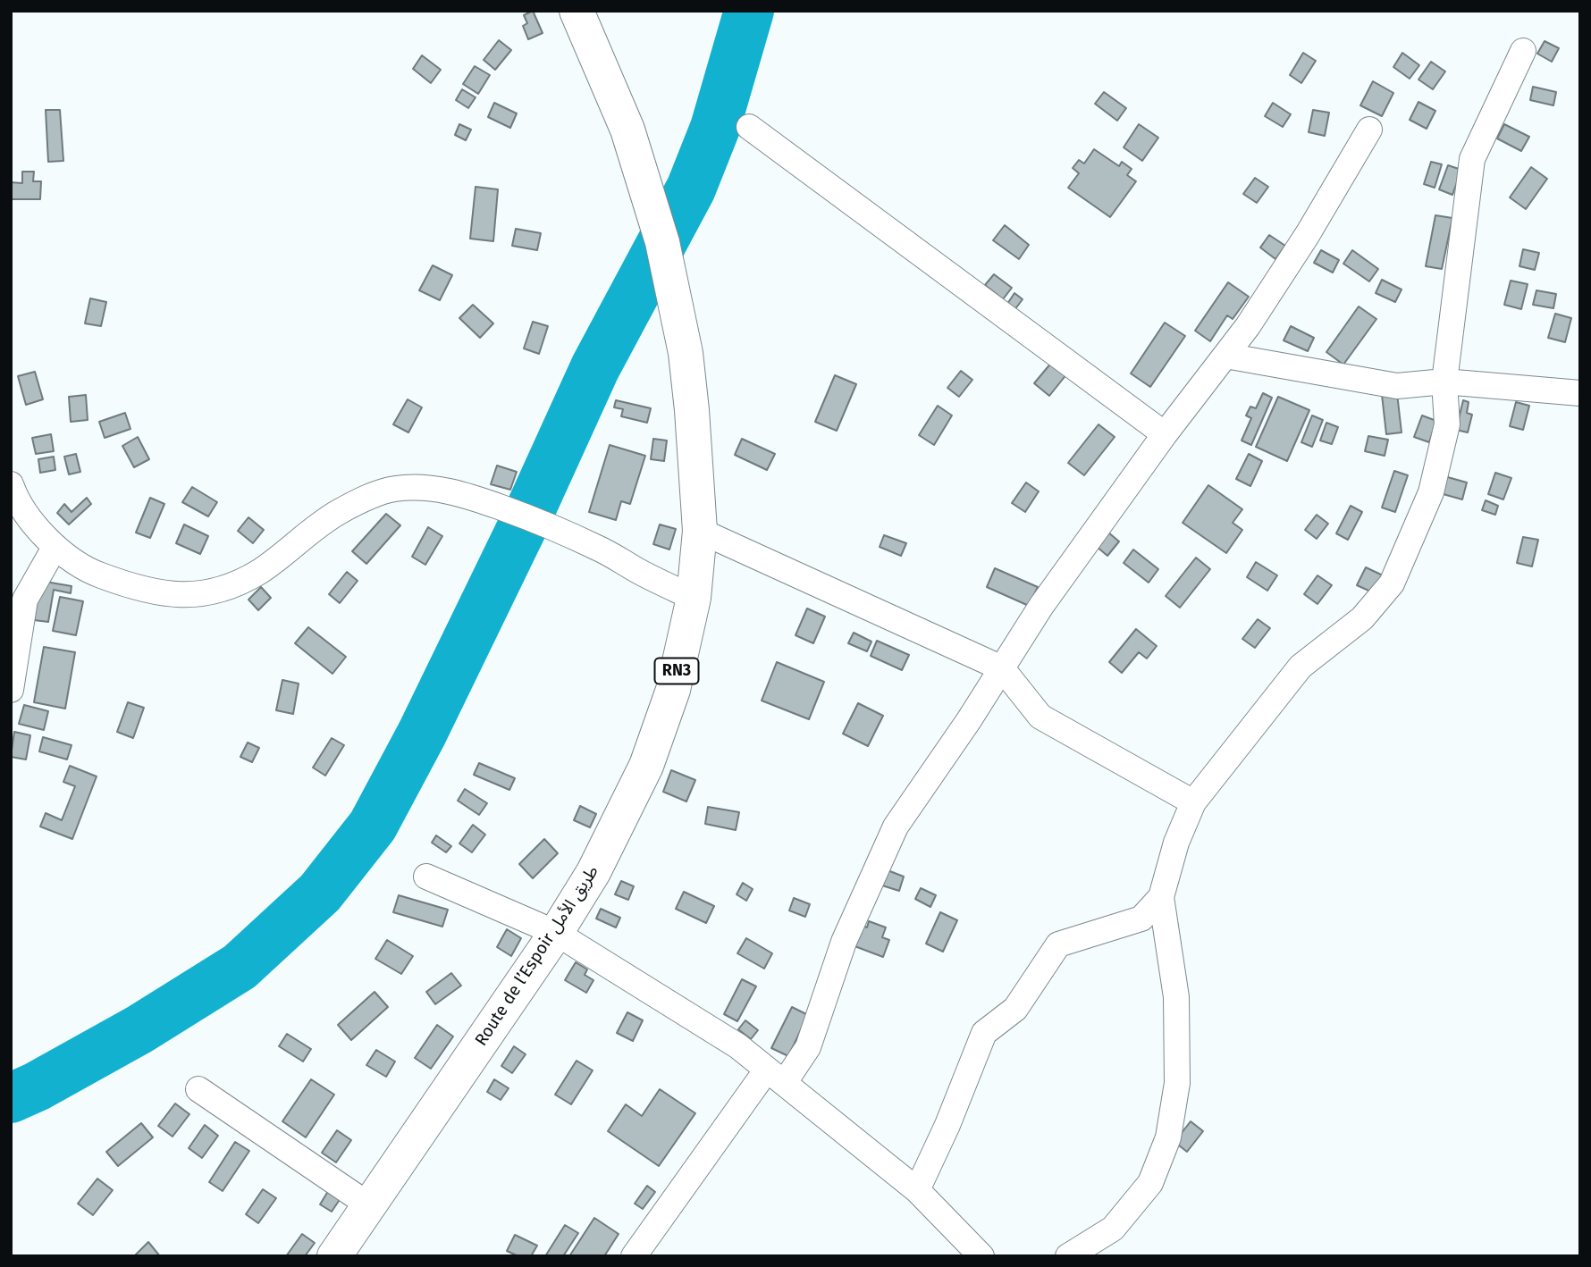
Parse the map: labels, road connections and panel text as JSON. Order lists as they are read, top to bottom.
{
  "streets": {
    "highway": ["RN3", "Route de l’Espoir طريق الأمل"]
  }
}
